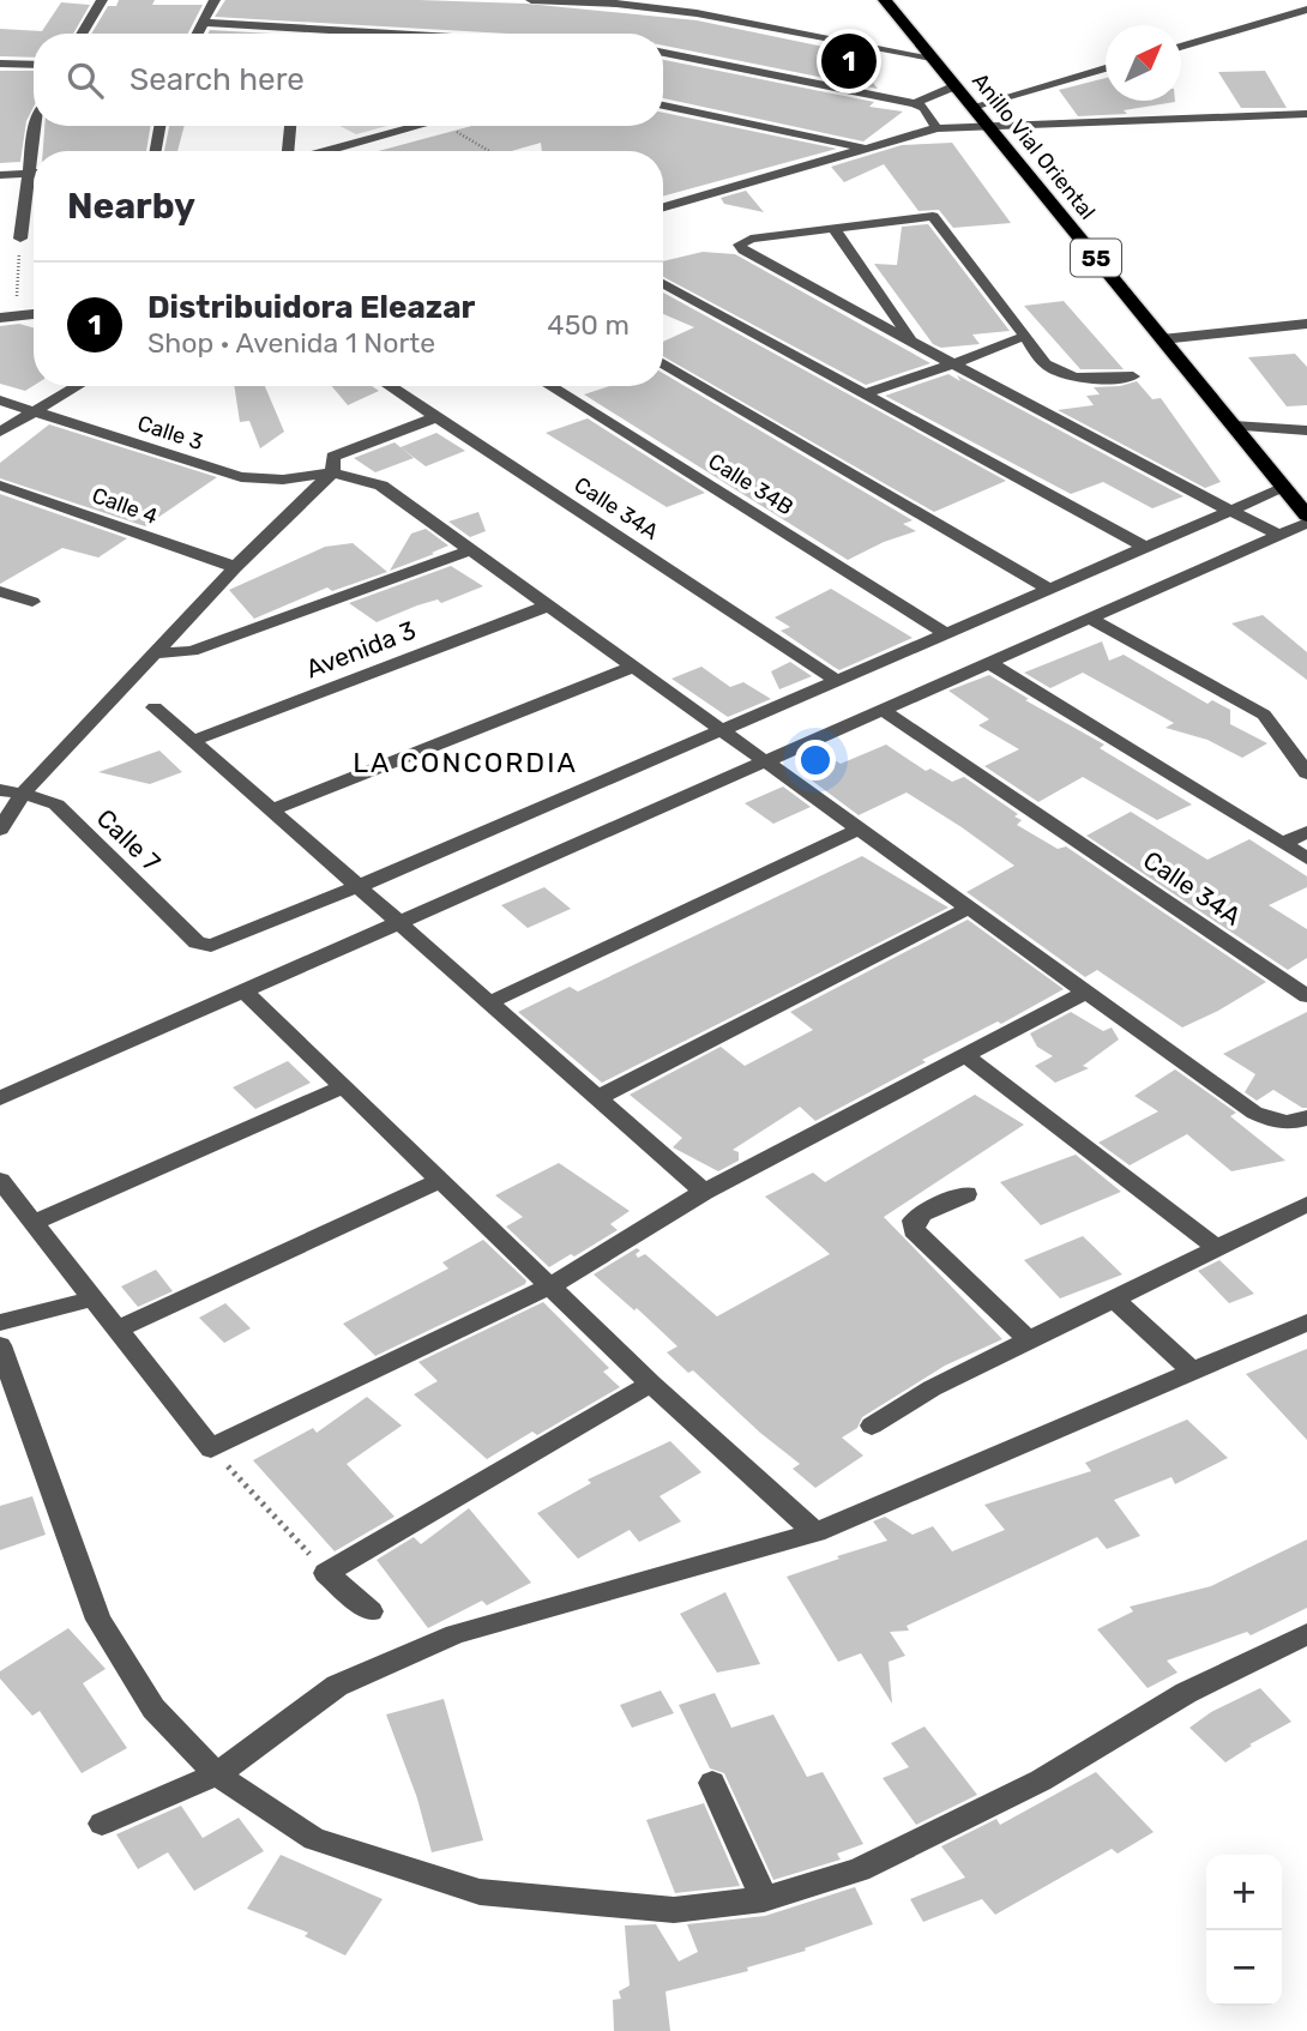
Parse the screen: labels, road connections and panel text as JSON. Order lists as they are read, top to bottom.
{
  "streets": {
    "highway": ["Anillo Vial Oriental", "55"],
    "street": [
      "Calle 3",
      "Calle 34B",
      "Calle 4",
      "Calle 34A",
      "Avenida 3",
      "Calle 7"
    ]
  },
  "districts": ["LA CONCORDIA"],
  "north": "top right",
  "page": {
    "pins": "1",
    "search": "Search here",
    "heading": "Nearby",
    "list": [
      {
        "mark": "1",
        "name": "Distribuidora Eleazar",
        "note": "Shop · Avenida 1 Norte",
        "value": "450 m"
      }
    ],
    "map_buttons": ["+", "−"]
  }
}
